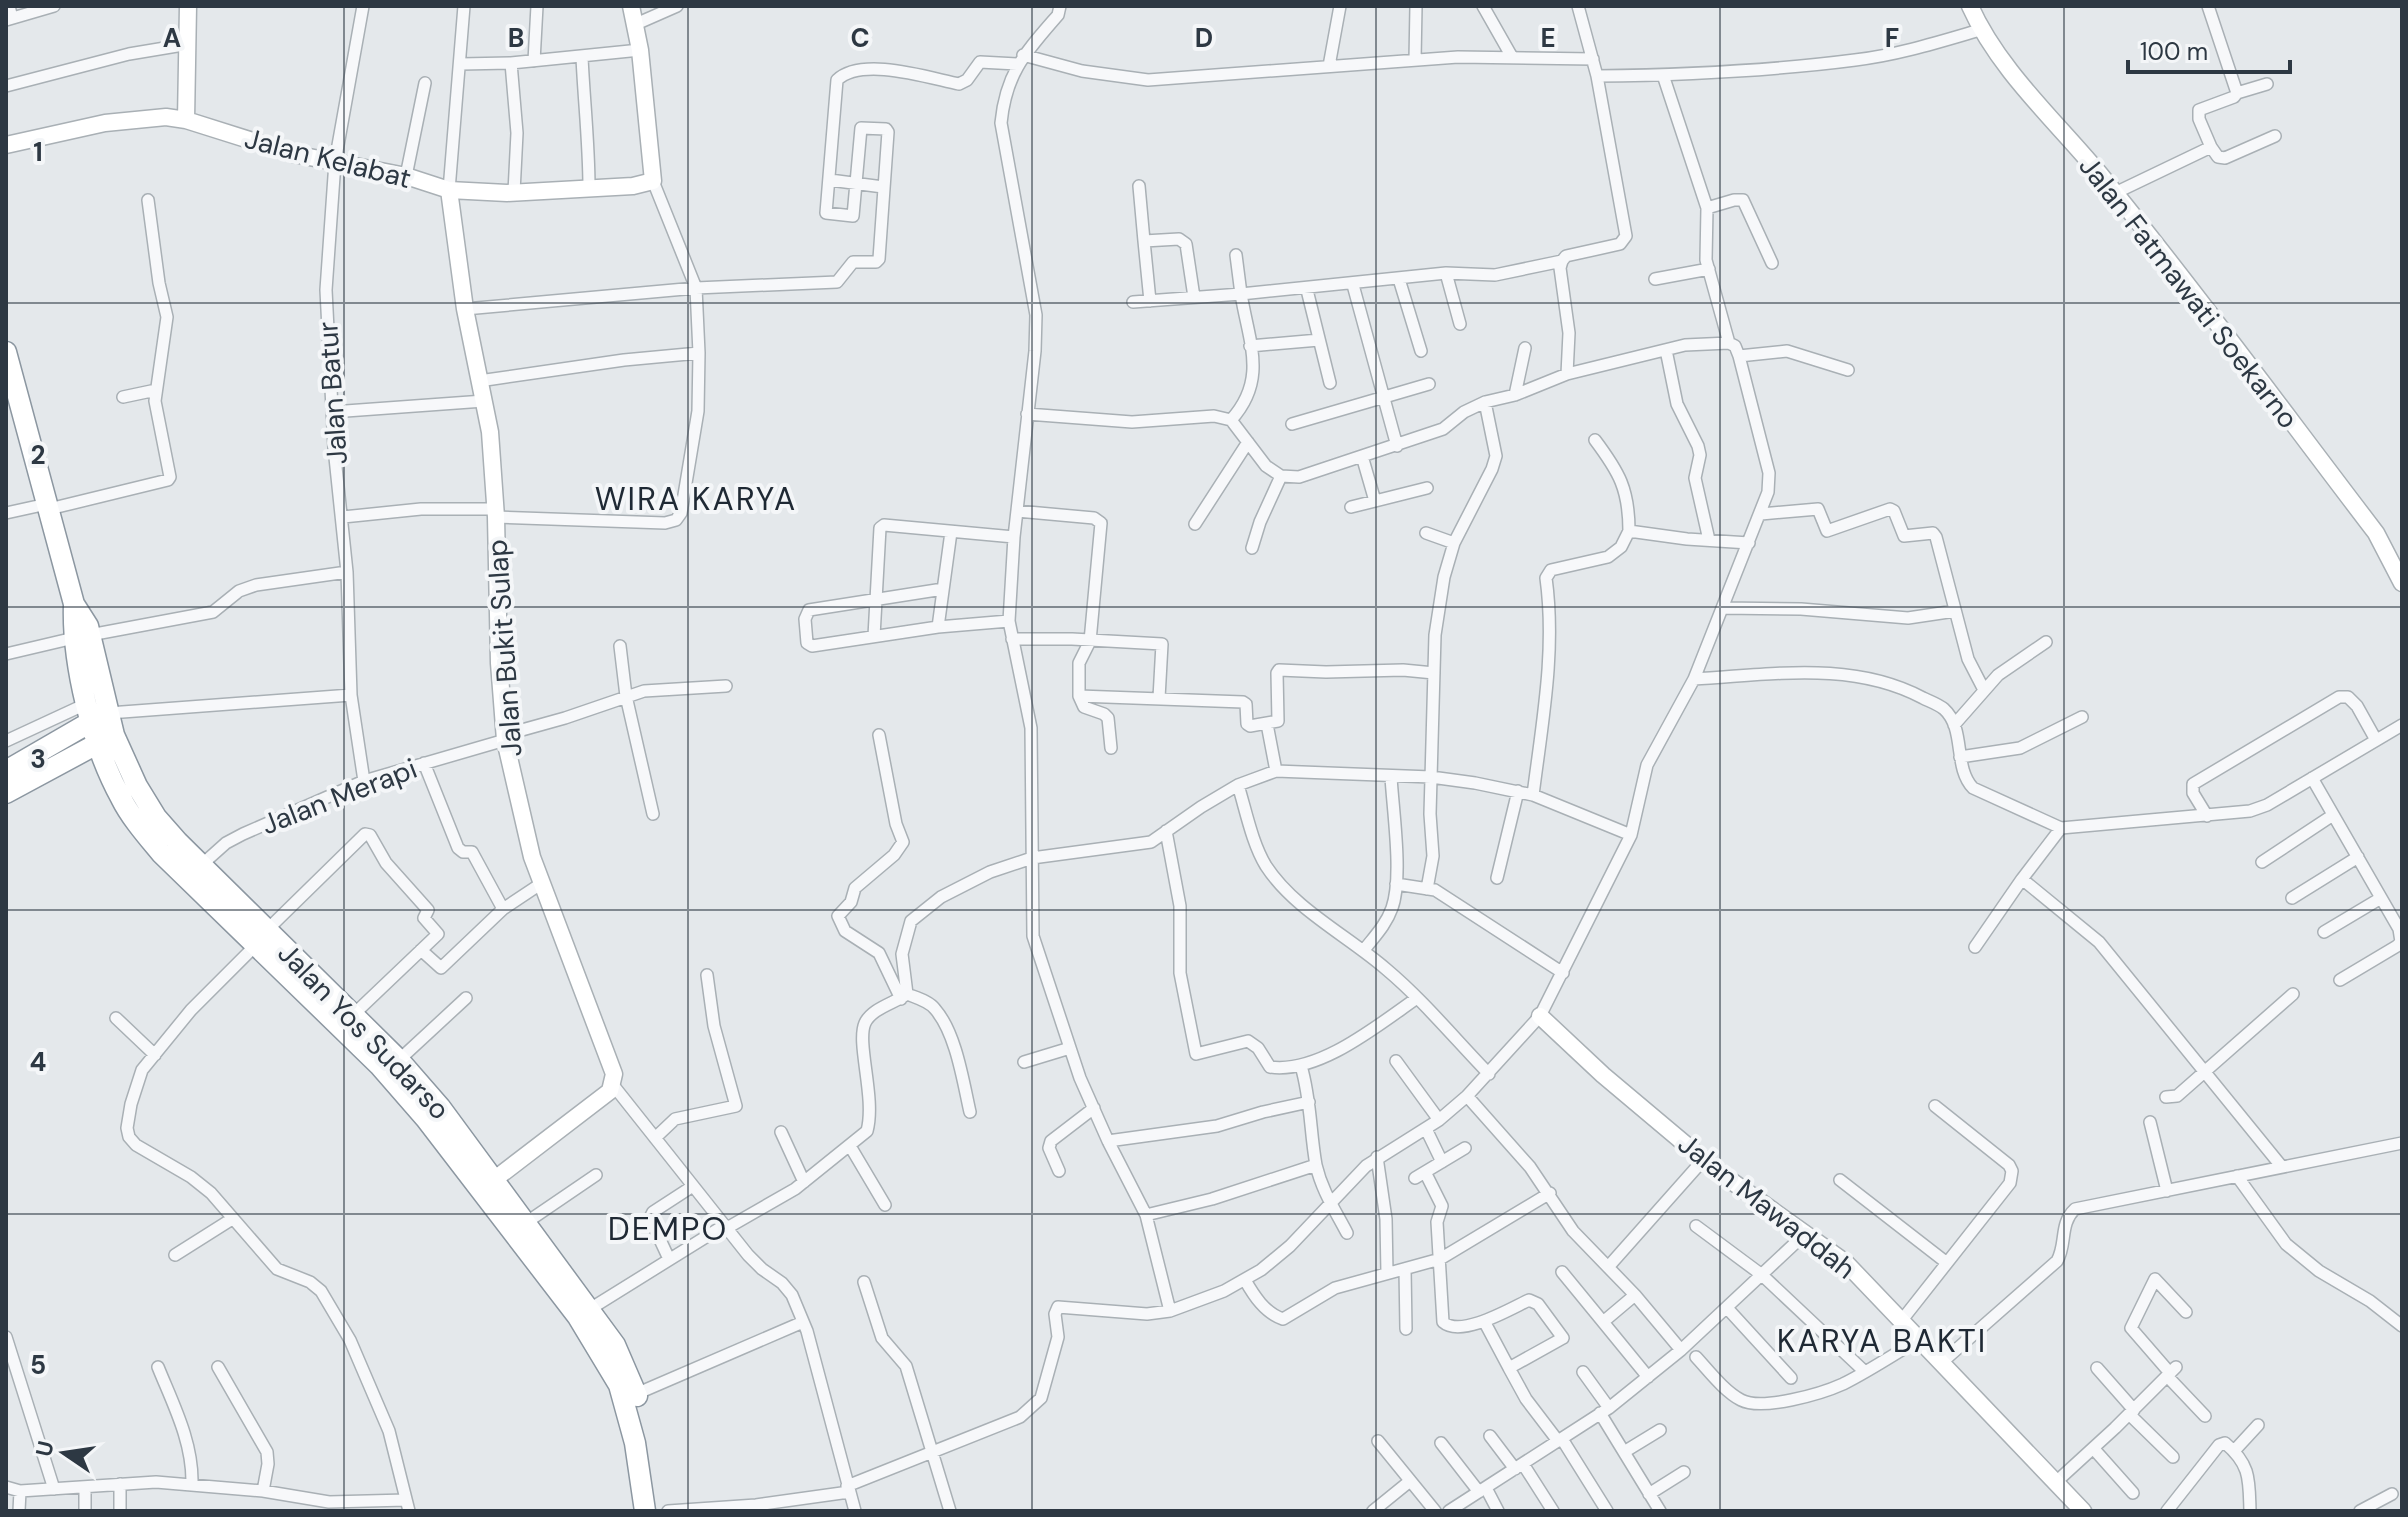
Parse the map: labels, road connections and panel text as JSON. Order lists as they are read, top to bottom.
{
  "streets": {
    "highway": ["Jalan Yos Sudarso"],
    "street": [
      "Jalan Kelabat",
      "Jalan Fatmawati Soekarno",
      "Jalan Batur",
      "Jalan Bukit Sulap",
      "Jalan Merapi",
      "Jalan Mawaddah"
    ]
  },
  "crossings": [
    ["Jalan Kelabat", "Jalan Batur"],
    ["Jalan Kelabat", "Jalan Bukit Sulap"],
    ["Jalan Batur", "Jalan Merapi"],
    ["Jalan Bukit Sulap", "Jalan Merapi"],
    ["Jalan Merapi", "Jalan Yos Sudarso"]
  ],
  "districts": ["WIRA KARYA", "DEMPO", "KARYA BAKTI"],
  "scale_bar": "100 m",
  "north": "left",
  "grid": {
    "columns": [
      "A",
      "B",
      "C",
      "D",
      "E",
      "F"
    ],
    "rows": [
      "1",
      "2",
      "3",
      "4",
      "5"
    ]
  }
}
